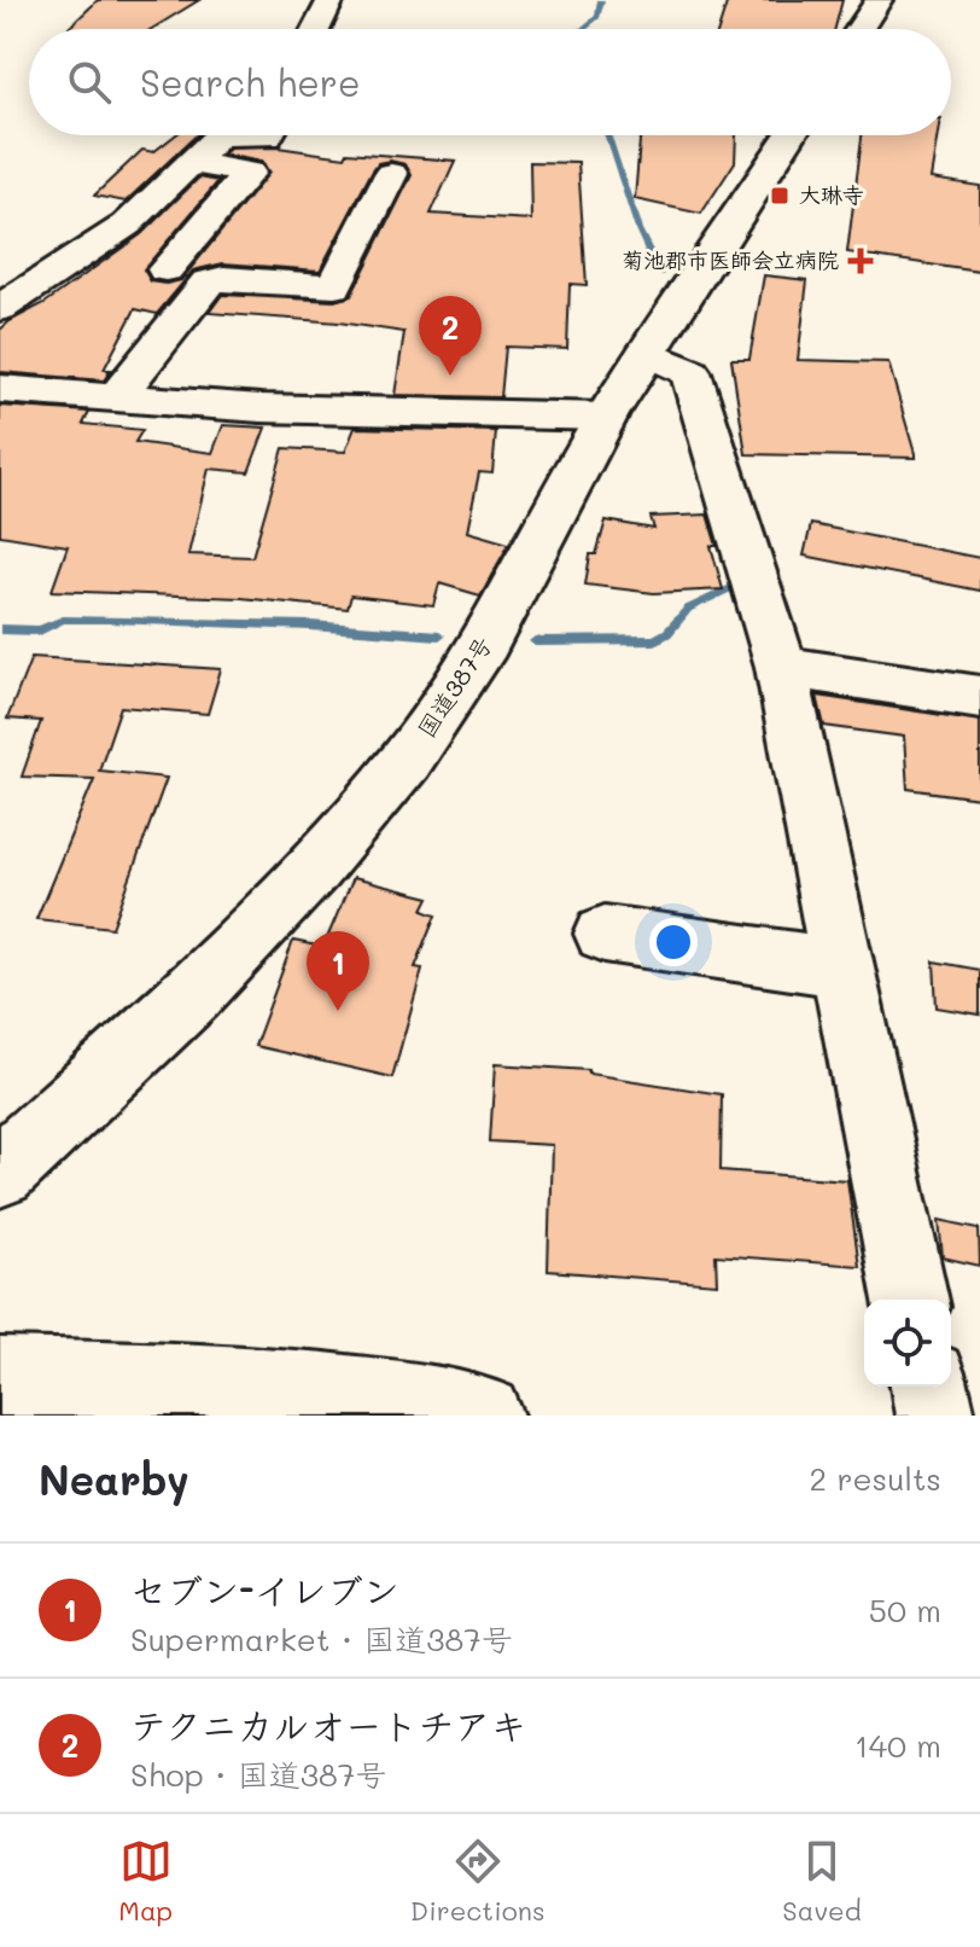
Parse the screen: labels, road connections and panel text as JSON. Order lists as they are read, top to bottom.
{
  "streets": {
    "main road": ["国道387号"]
  },
  "places": {
    "transit": ["大琳寺"],
    "health": ["菊池郡市医師会立病院"]
  },
  "page": {
    "search": "Search here",
    "pins": ["2", "1"],
    "heading": ["Nearby", "2 results"],
    "list": [
      {
        "mark": "1",
        "name": "セブン-イレブン",
        "note": "Supermarket · 国道387号",
        "value": "50 m"
      },
      {
        "mark": "2",
        "name": "テクニカルオートチアキ",
        "note": "Shop · 国道387号",
        "value": "140 m"
      }
    ],
    "nav": ["Map", "Directions", "Saved"]
  }
}
